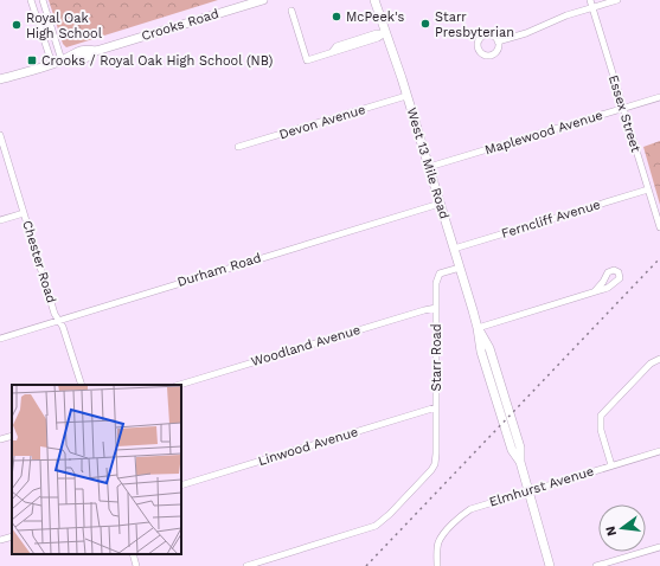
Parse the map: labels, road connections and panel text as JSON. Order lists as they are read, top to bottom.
{
  "streets": {
    "main road": ["Crooks Road", "West 13 Mile Road"],
    "street": [
      "Essex Street",
      "Devon Avenue",
      "Maplewood Avenue",
      "Ferncliff Avenue",
      "Chester Road",
      "Durham Road",
      "Woodland Avenue",
      "Starr Road",
      "Linwood Avenue",
      "Elmhurst Avenue"
    ]
  },
  "crossings": [
    ["Essex Street", "Maplewood Avenue"],
    ["Essex Street", "Ferncliff Avenue"],
    ["Devon Avenue", "West 13 Mile Road"],
    ["Maplewood Avenue", "West 13 Mile Road"],
    ["West 13 Mile Road", "Ferncliff Avenue"],
    ["West 13 Mile Road", "Durham Road"],
    ["West 13 Mile Road", "Starr Road"],
    ["West 13 Mile Road", "Elmhurst Avenue"],
    ["Chester Road", "Durham Road"],
    ["Woodland Avenue", "Starr Road"],
    ["Starr Road", "Linwood Avenue"]
  ],
  "places": {
    "other": ["McPeek's", "Starr Presbyterian", "Royal Oak High School"],
    "transit": ["Crooks / Royal Oak High School (NB)"]
  },
  "north": "left"
}
